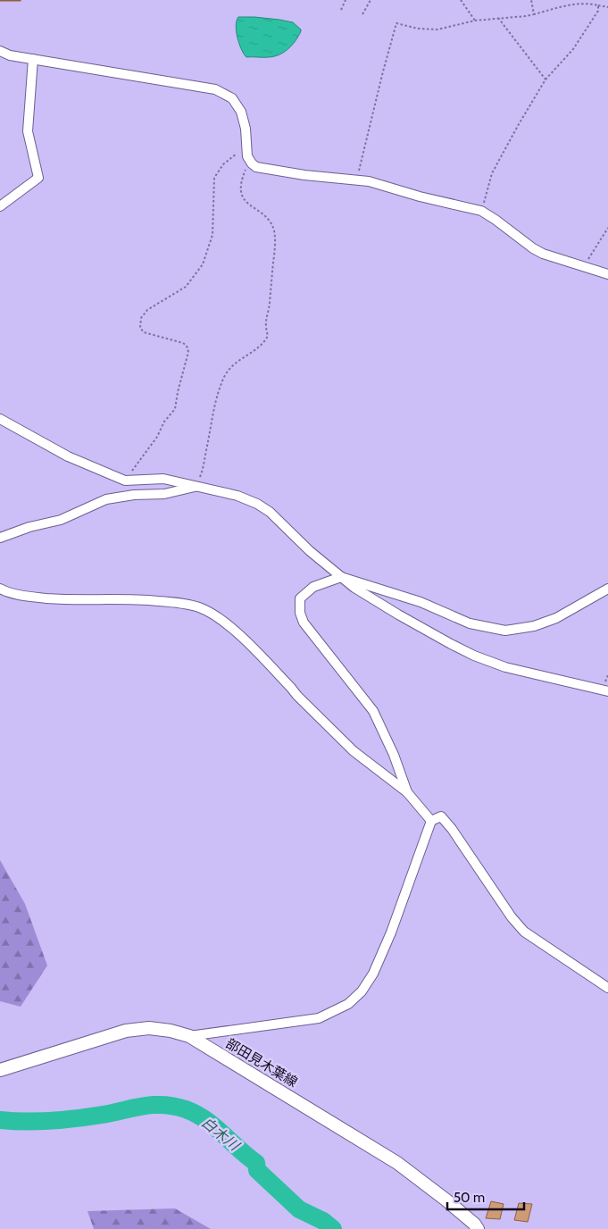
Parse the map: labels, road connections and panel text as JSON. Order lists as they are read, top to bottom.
{
  "streets": {
    "main road": ["部田見木葉線"]
  },
  "water": ["白木川"],
  "scale_bar": "50 m"
}
